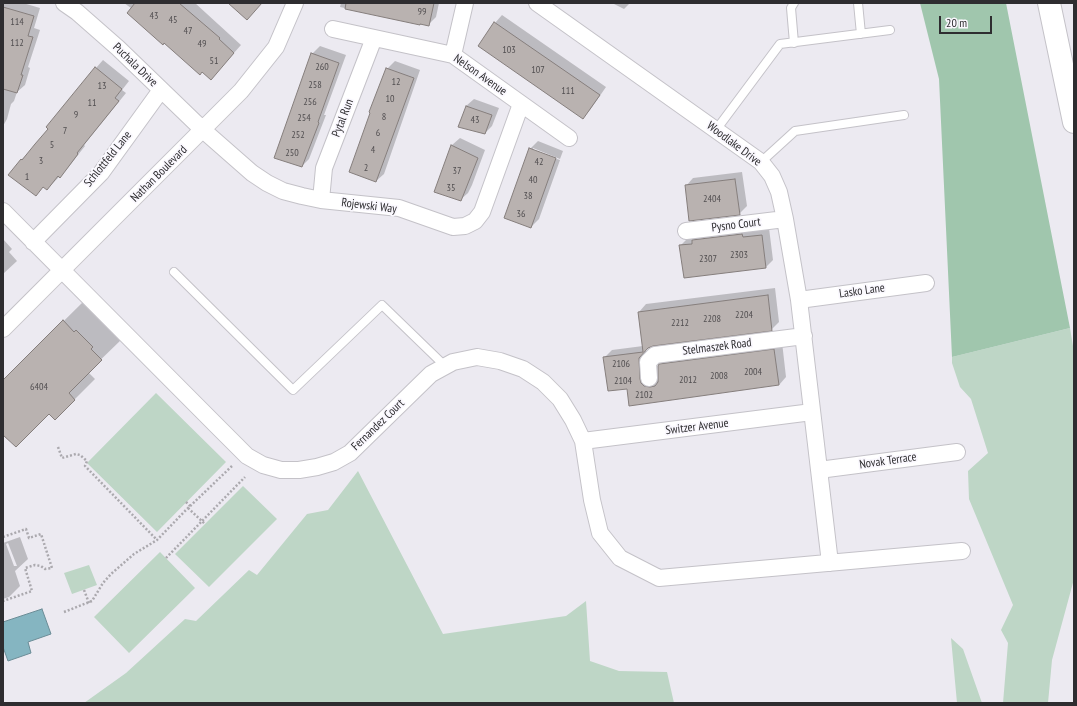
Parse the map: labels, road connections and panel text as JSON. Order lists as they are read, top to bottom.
{
  "streets": {
    "street": [
      "Puchala Drive",
      "Nelson Avenue",
      "Pytal Run",
      "Woodlake Drive",
      "Schlottfeld Lane",
      "Nathan Boulevard",
      "Rojewski Way",
      "Pysno Court",
      "Lasko Lane",
      "Stelmaszek Road",
      "Fernandez Court",
      "Switzer Avenue",
      "Novak Terrace"
    ]
  },
  "crossings": [
    ["Puchala Drive", "Schlottfeld Lane"],
    ["Puchala Drive", "Nathan Boulevard"],
    ["Puchala Drive", "Rojewski Way"],
    ["Nelson Avenue", "Pytal Run"],
    ["Nelson Avenue", "Rojewski Way"],
    ["Pytal Run", "Rojewski Way"],
    ["Woodlake Drive", "Pysno Court"],
    ["Woodlake Drive", "Lasko Lane"],
    ["Woodlake Drive", "Stelmaszek Road"],
    ["Woodlake Drive", "Fernandez Court"],
    ["Woodlake Drive", "Switzer Avenue"],
    ["Woodlake Drive", "Novak Terrace"],
    ["Schlottfeld Lane", "Fernandez Court"],
    ["Nathan Boulevard", "Rojewski Way"],
    ["Nathan Boulevard", "Fernandez Court"],
    ["Fernandez Court", "Switzer Avenue"]
  ],
  "house_numbers": [
    "99",
    "43",
    "45",
    "114",
    "47",
    "112",
    "49",
    "103",
    "51",
    "260",
    "107",
    "12",
    "258",
    "13",
    "111",
    "10",
    "256",
    "11",
    "9",
    "8",
    "254",
    "43",
    "7",
    "6",
    "252",
    "5",
    "4",
    "250",
    "3",
    "42",
    "2",
    "37",
    "1",
    "40",
    "35",
    "38",
    "2404",
    "36",
    "2303",
    "2307",
    "2204",
    "2208",
    "2212",
    "2106",
    "2004",
    "2008",
    "2012",
    "2104",
    "6404",
    "2102"
  ],
  "scale_bar": "20 m"
}
